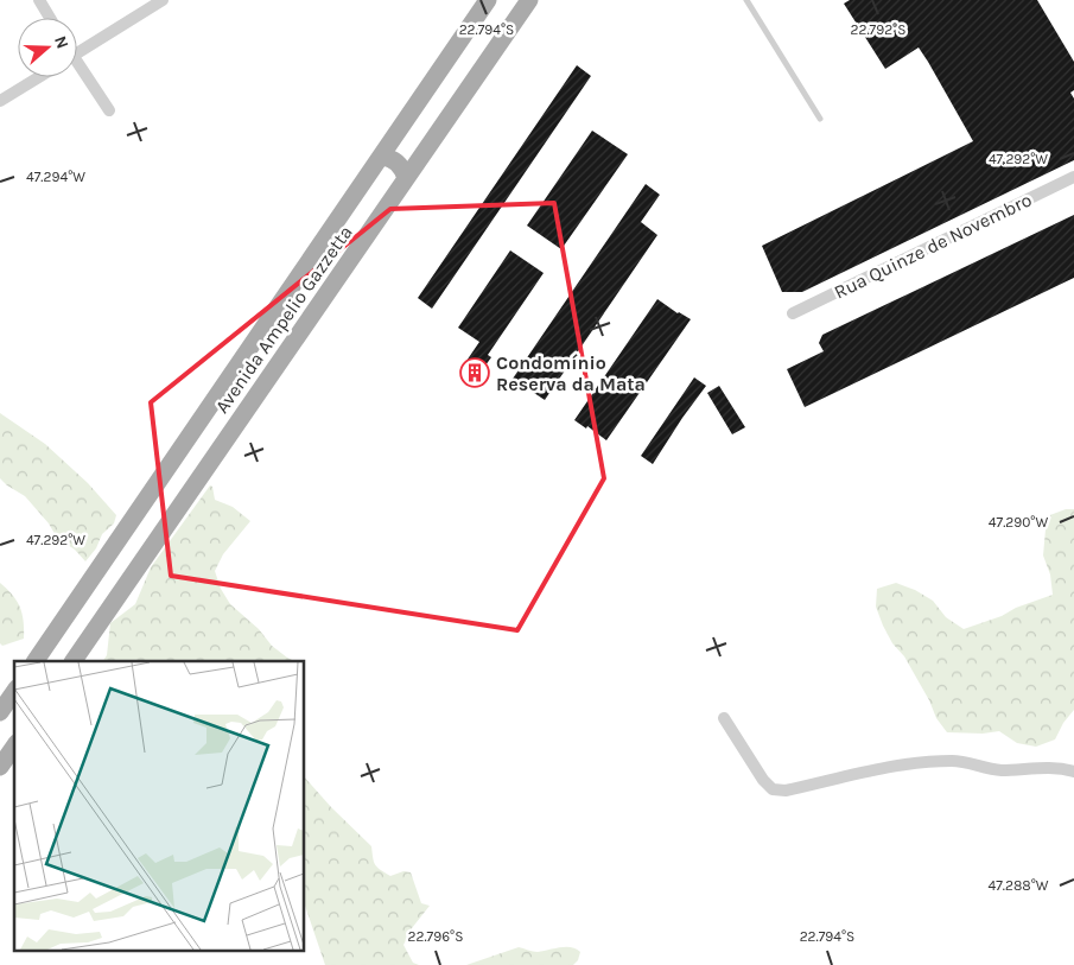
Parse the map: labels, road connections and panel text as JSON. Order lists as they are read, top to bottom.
{
  "streets": {
    "main road": ["Avenida Ampelio Gazzetta"],
    "street": ["Rua Quinze de Novembro"]
  },
  "places": {
    "building": ["Condomínio Reserva da Mata"]
  },
  "north": "right",
  "coordinates": [
    "22.794°S",
    "22.792°S",
    "47.292°W",
    "47.294°W",
    "47.290°W",
    "47.288°W",
    "22.796°S"
  ]
}
